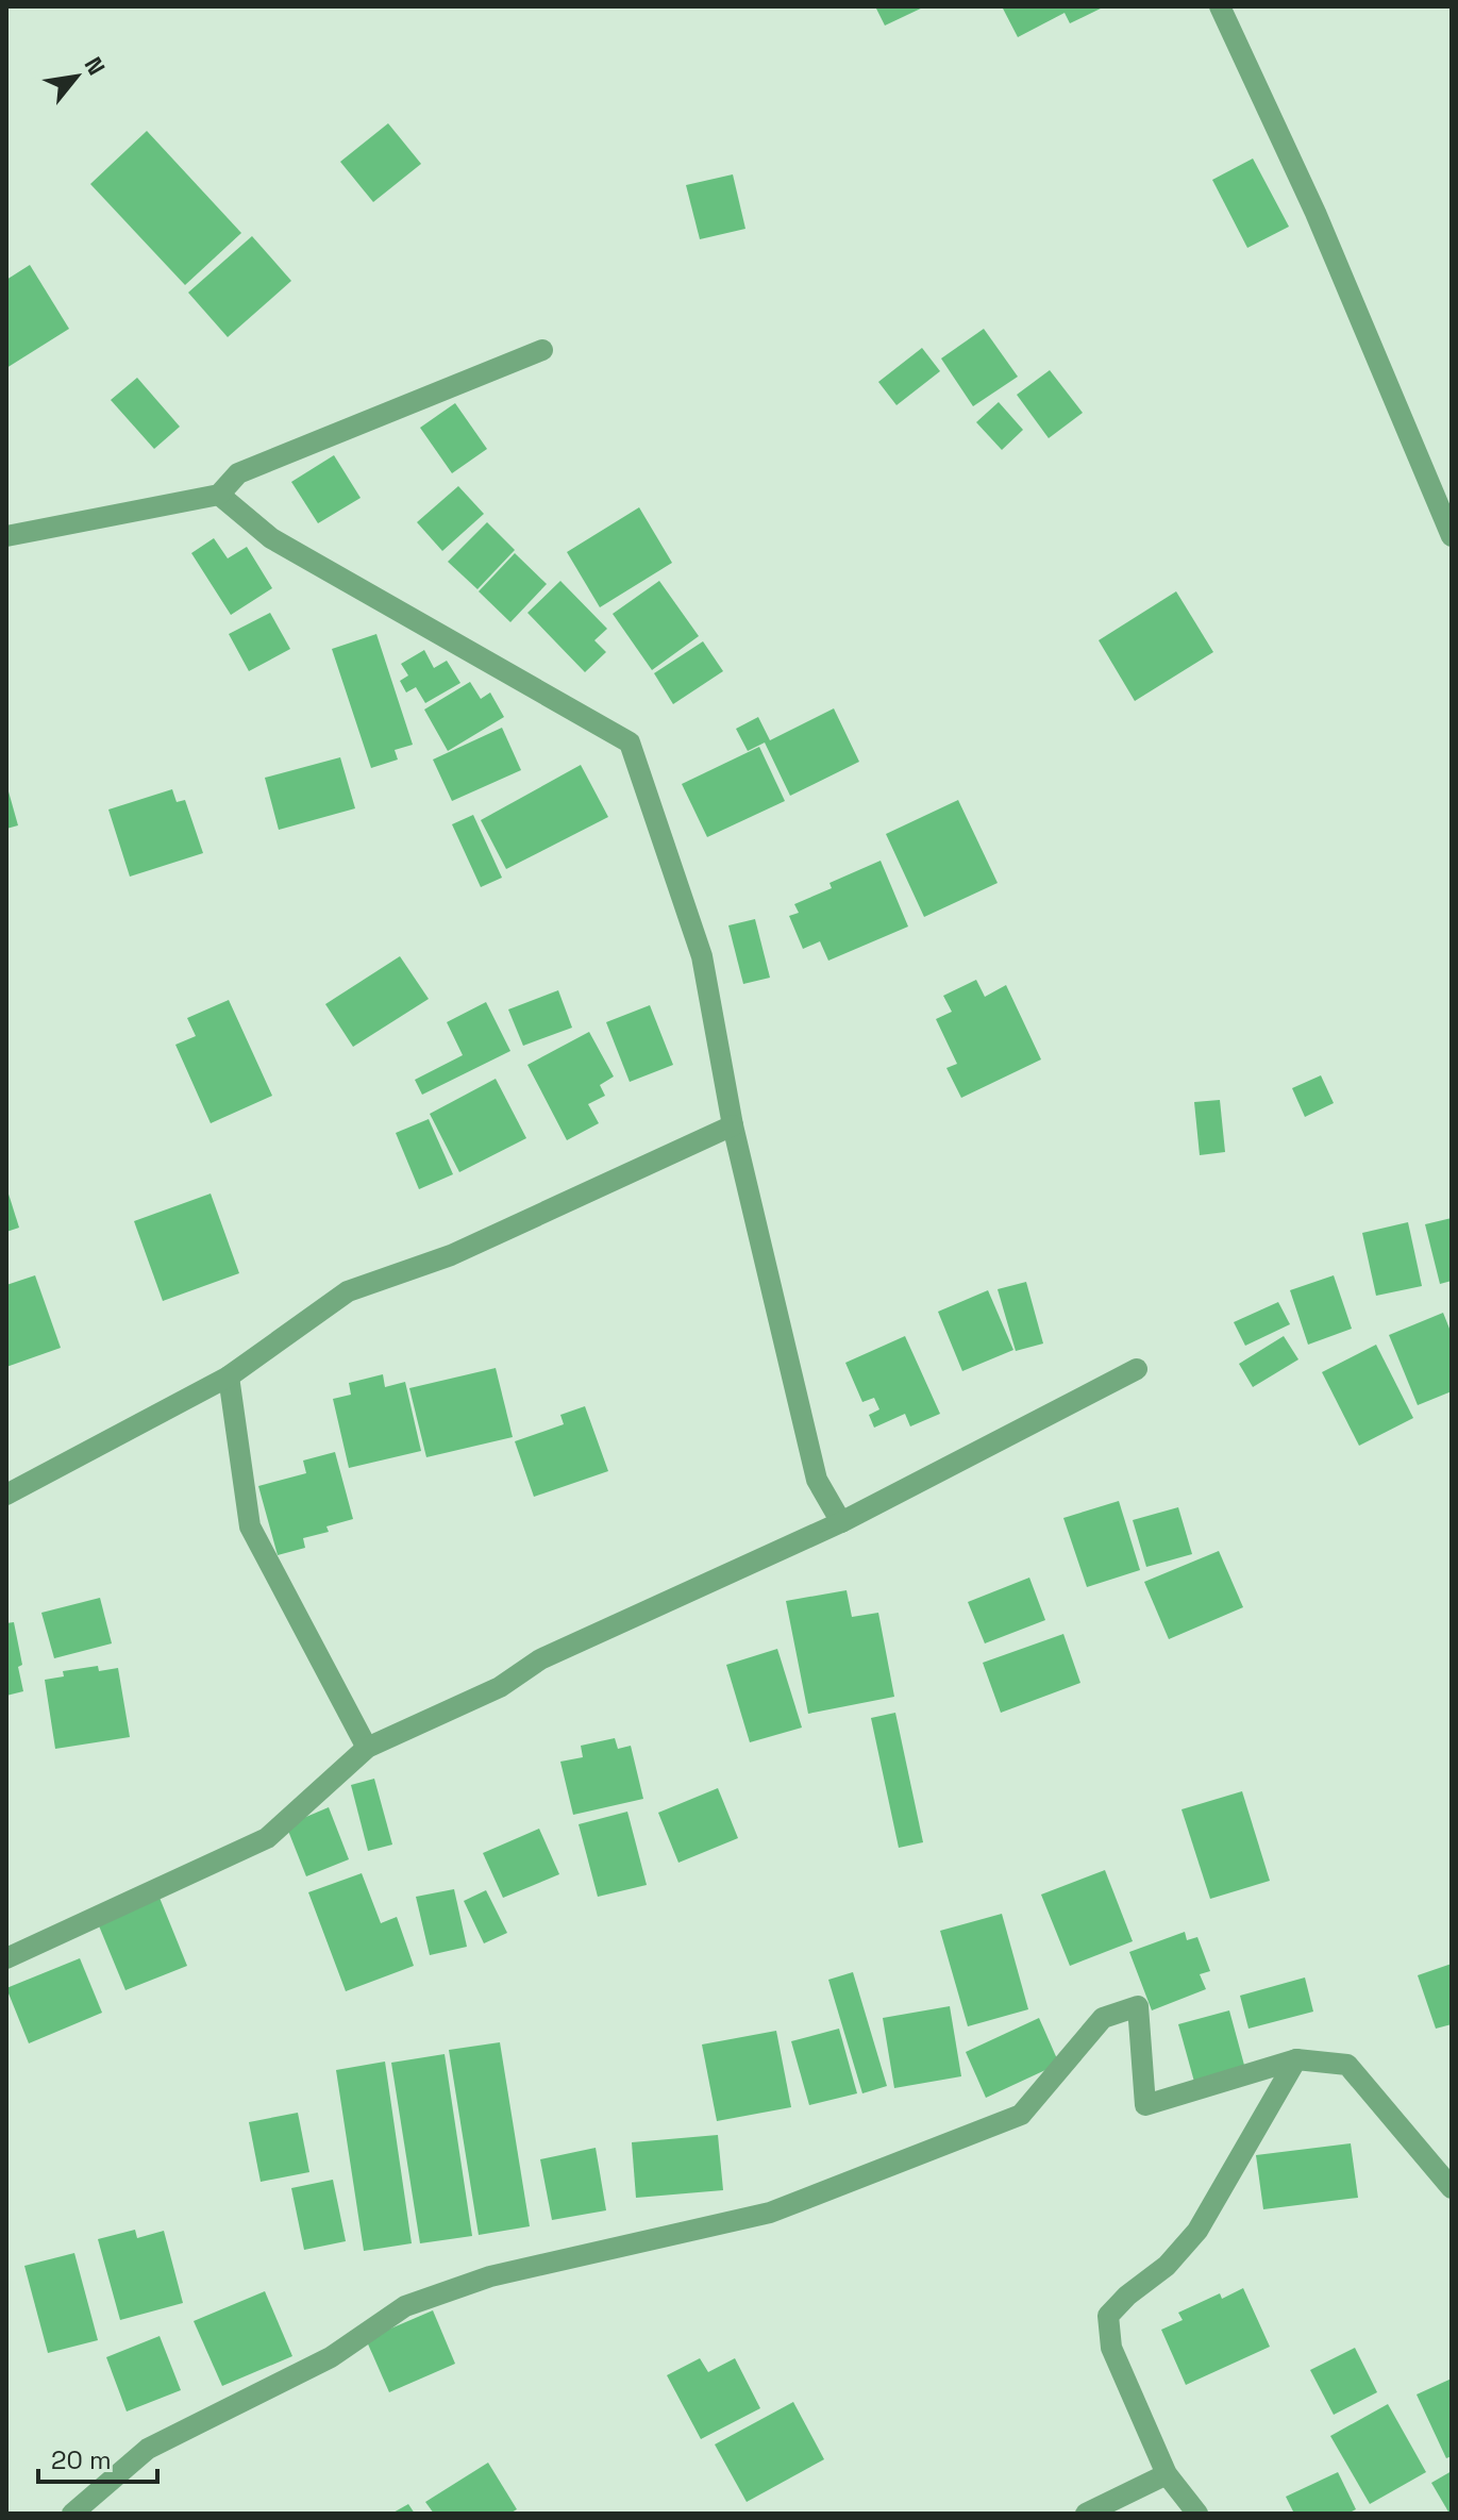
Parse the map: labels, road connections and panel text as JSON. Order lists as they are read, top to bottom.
{
  "scale_bar": "20 m",
  "north": "top right"
}
